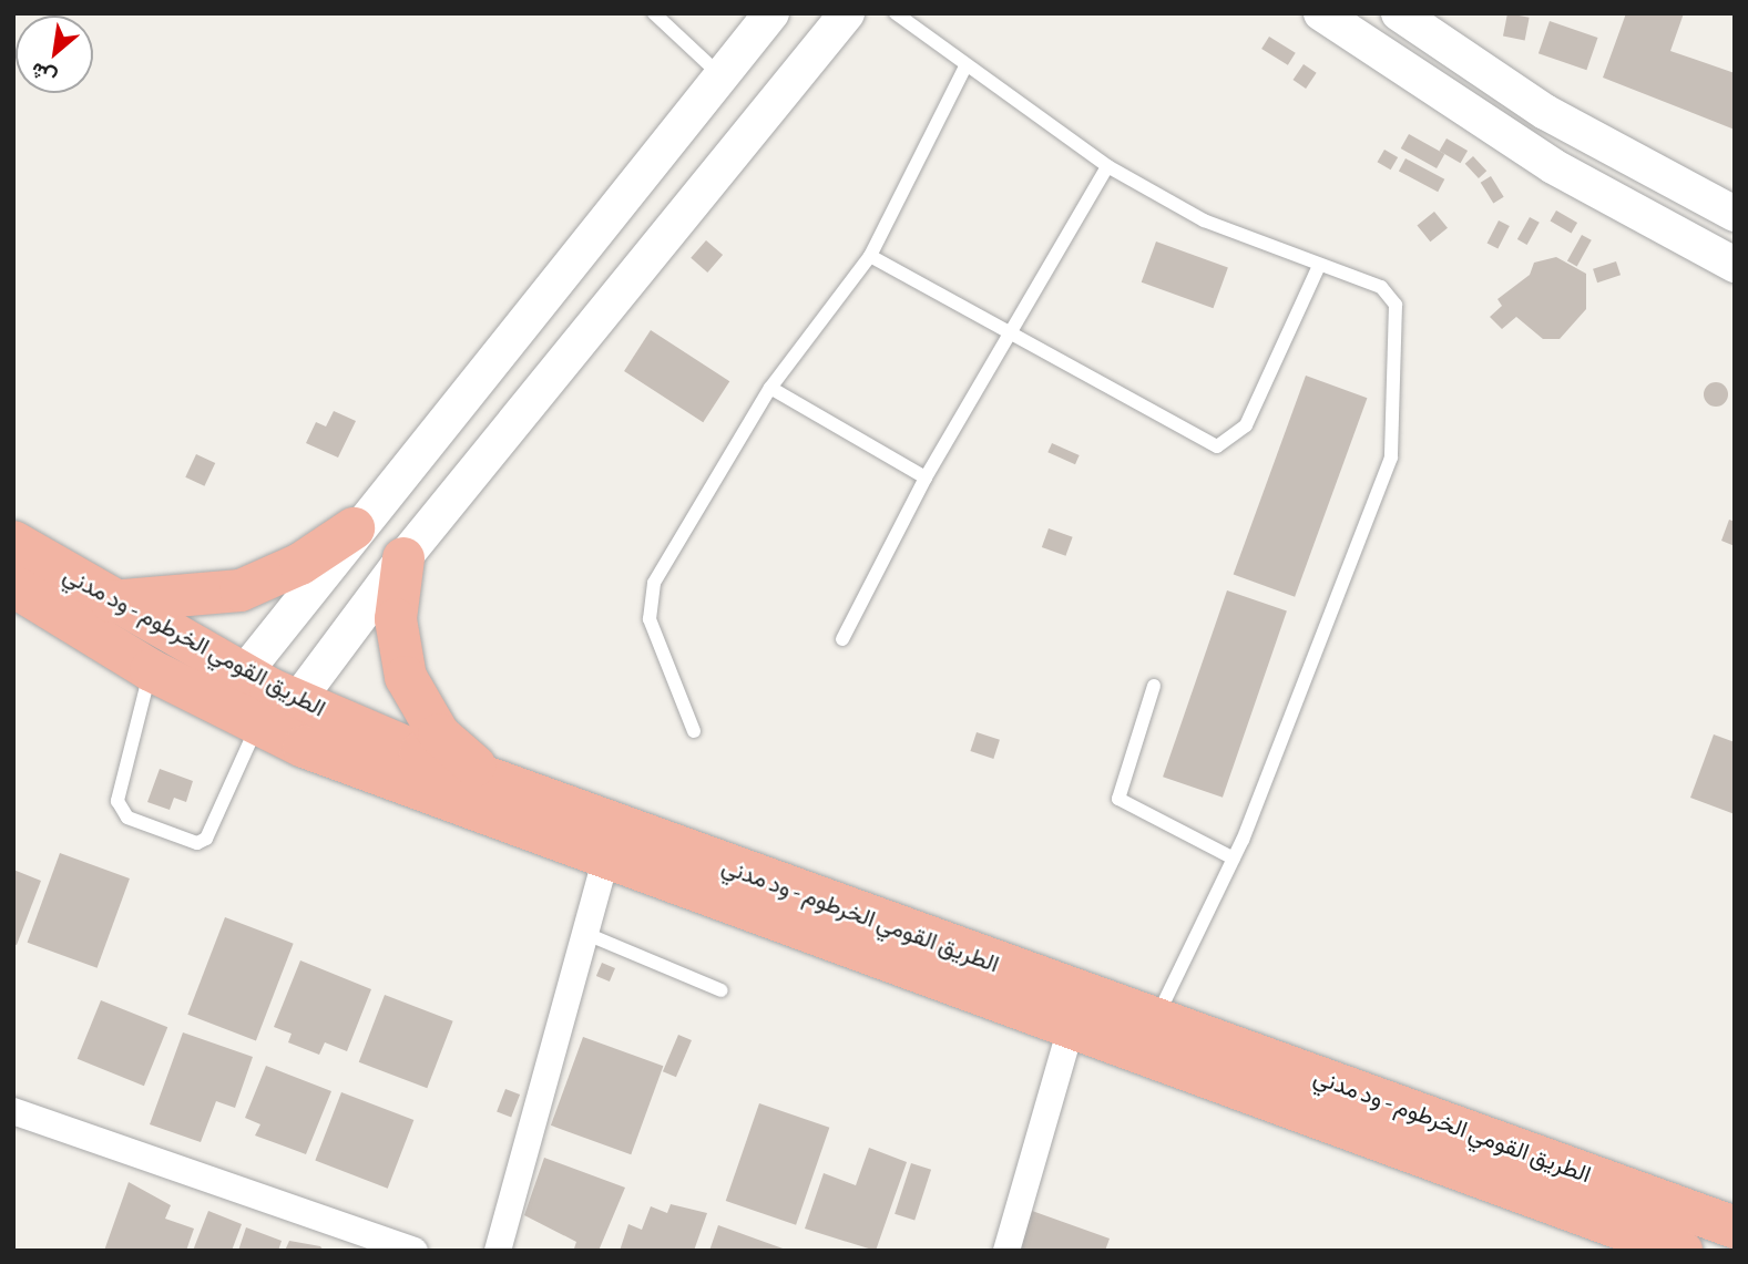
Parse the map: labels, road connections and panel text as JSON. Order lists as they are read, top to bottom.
{
  "streets": {
    "highway": ["الطريق القومي الخرطوم - ود مدني"]
  },
  "north": "bottom left"
}
